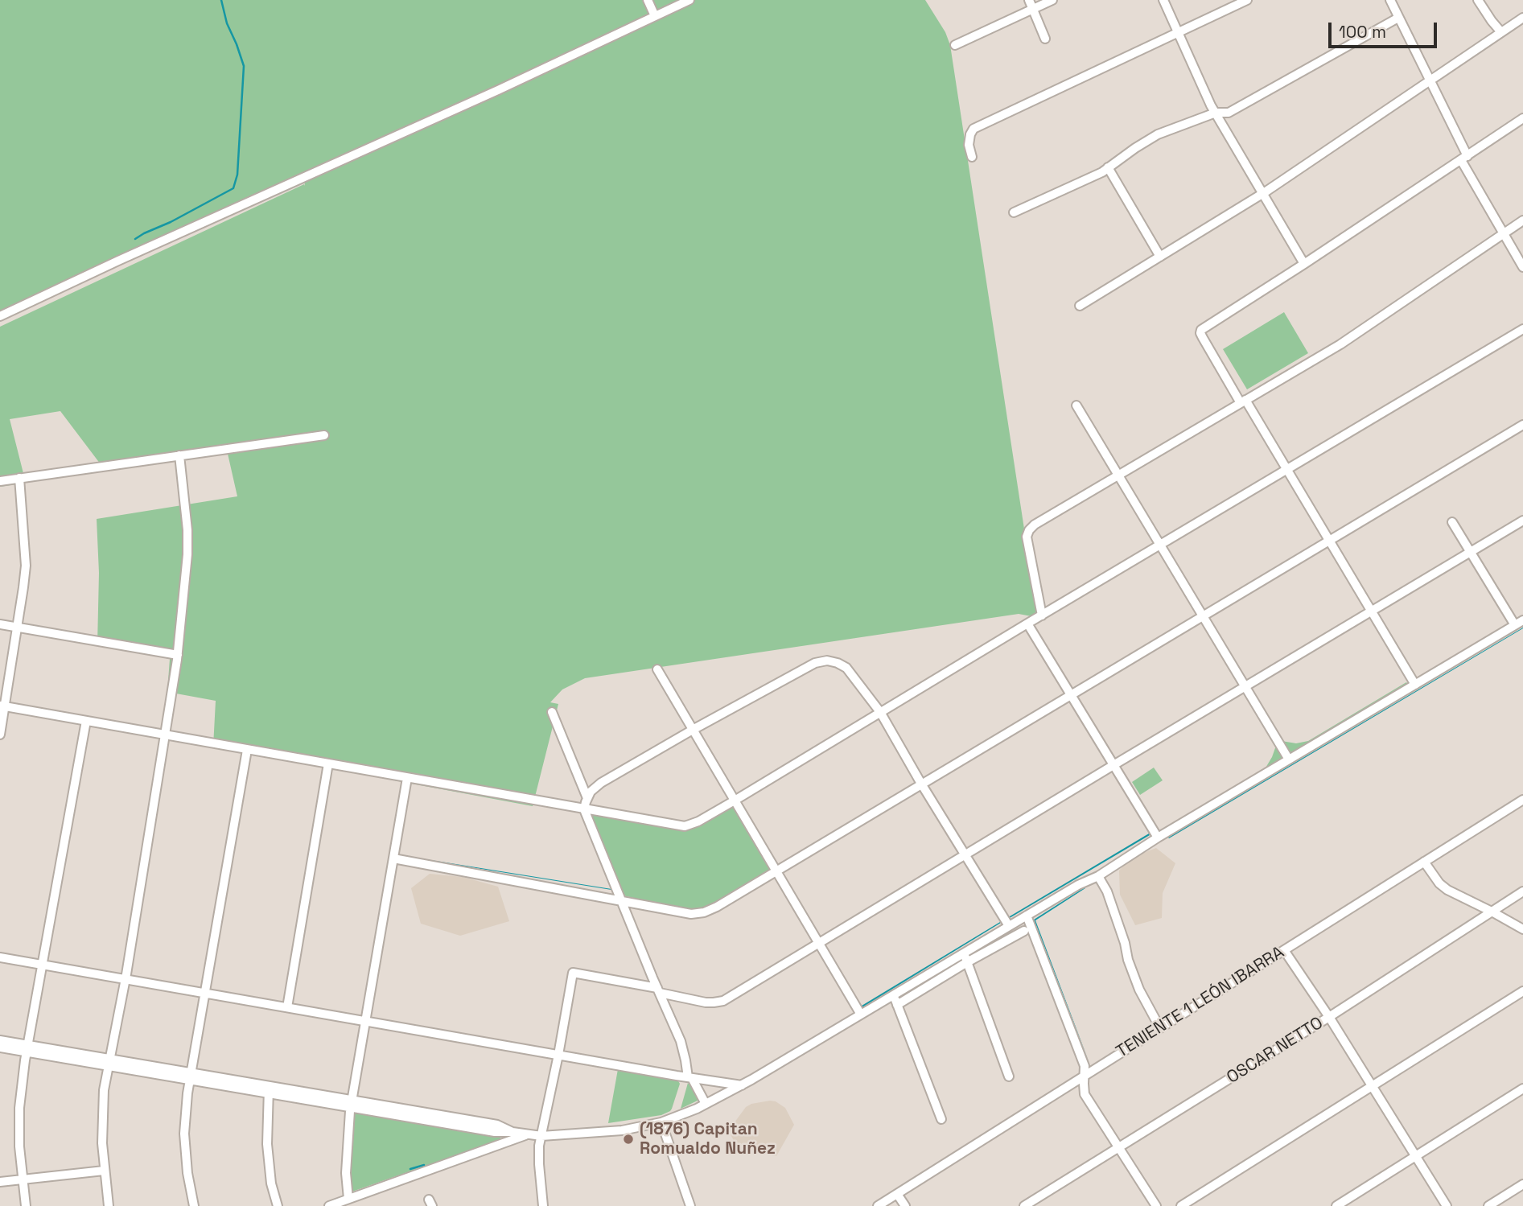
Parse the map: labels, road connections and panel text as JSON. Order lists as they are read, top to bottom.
{
  "streets": {
    "street": ["TENIENTE 1 LEÓN IBARRA", "OSCAR NETTO"]
  },
  "places": ["(1876) Capitan Romualdo Nuñez"],
  "scale_bar": "100 m"
}
